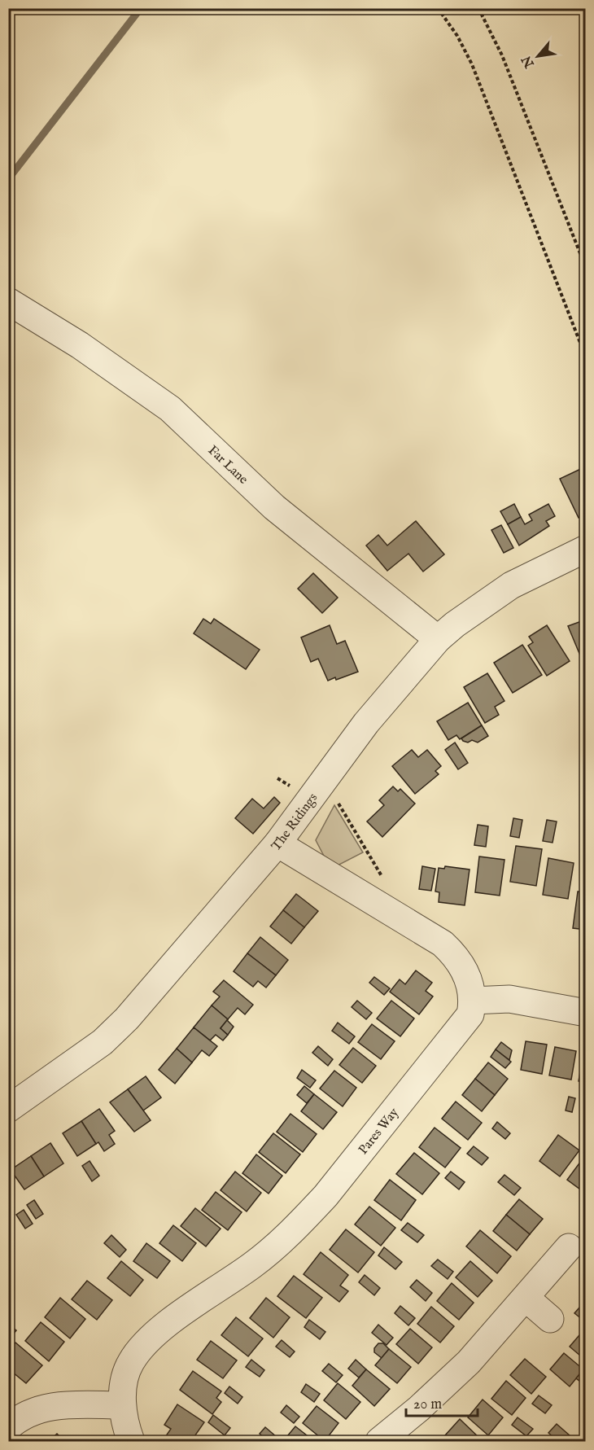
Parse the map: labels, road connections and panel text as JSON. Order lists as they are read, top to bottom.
{
  "streets": {
    "street": ["Far Lane", "The Ridings", "Pares Way"]
  },
  "crossings": [
    ["Far Lane", "The Ridings"]
  ],
  "scale_bar": "20 m",
  "north": "bottom left"
}
